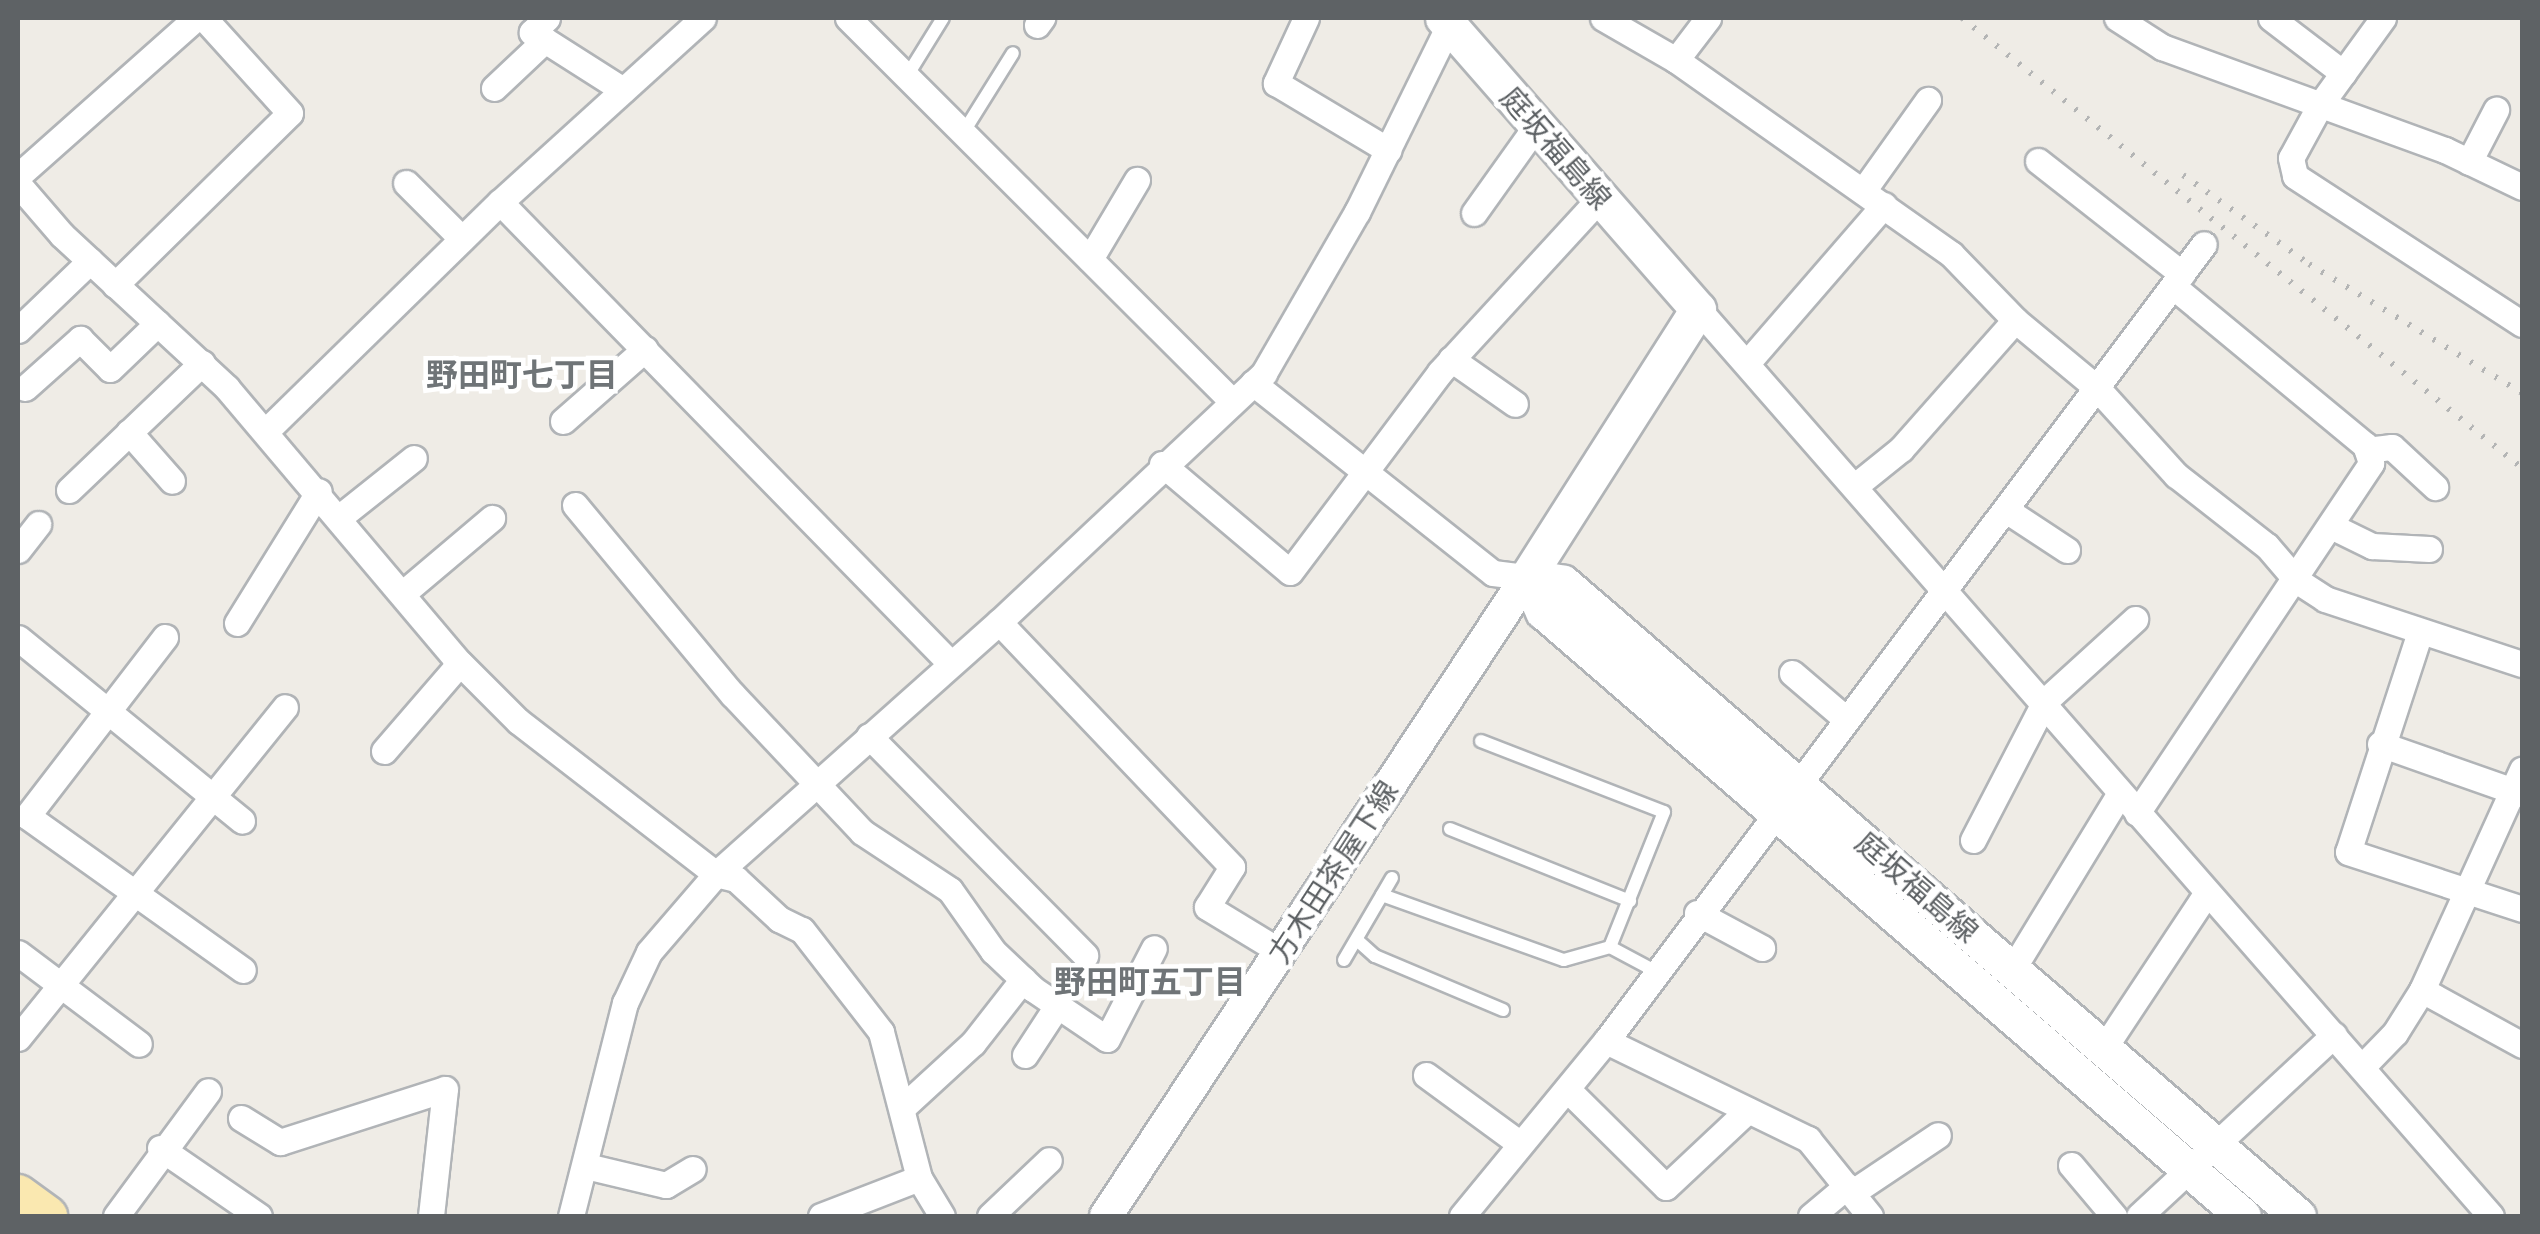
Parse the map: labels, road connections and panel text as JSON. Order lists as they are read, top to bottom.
{
  "streets": {
    "main road": ["庭坂福島線"],
    "street": ["方木田茶屋下線"]
  },
  "crossings": [
    ["庭坂福島線", "方木田茶屋下線"]
  ],
  "districts": ["野田町七丁目", "野田町五丁目"]
}
